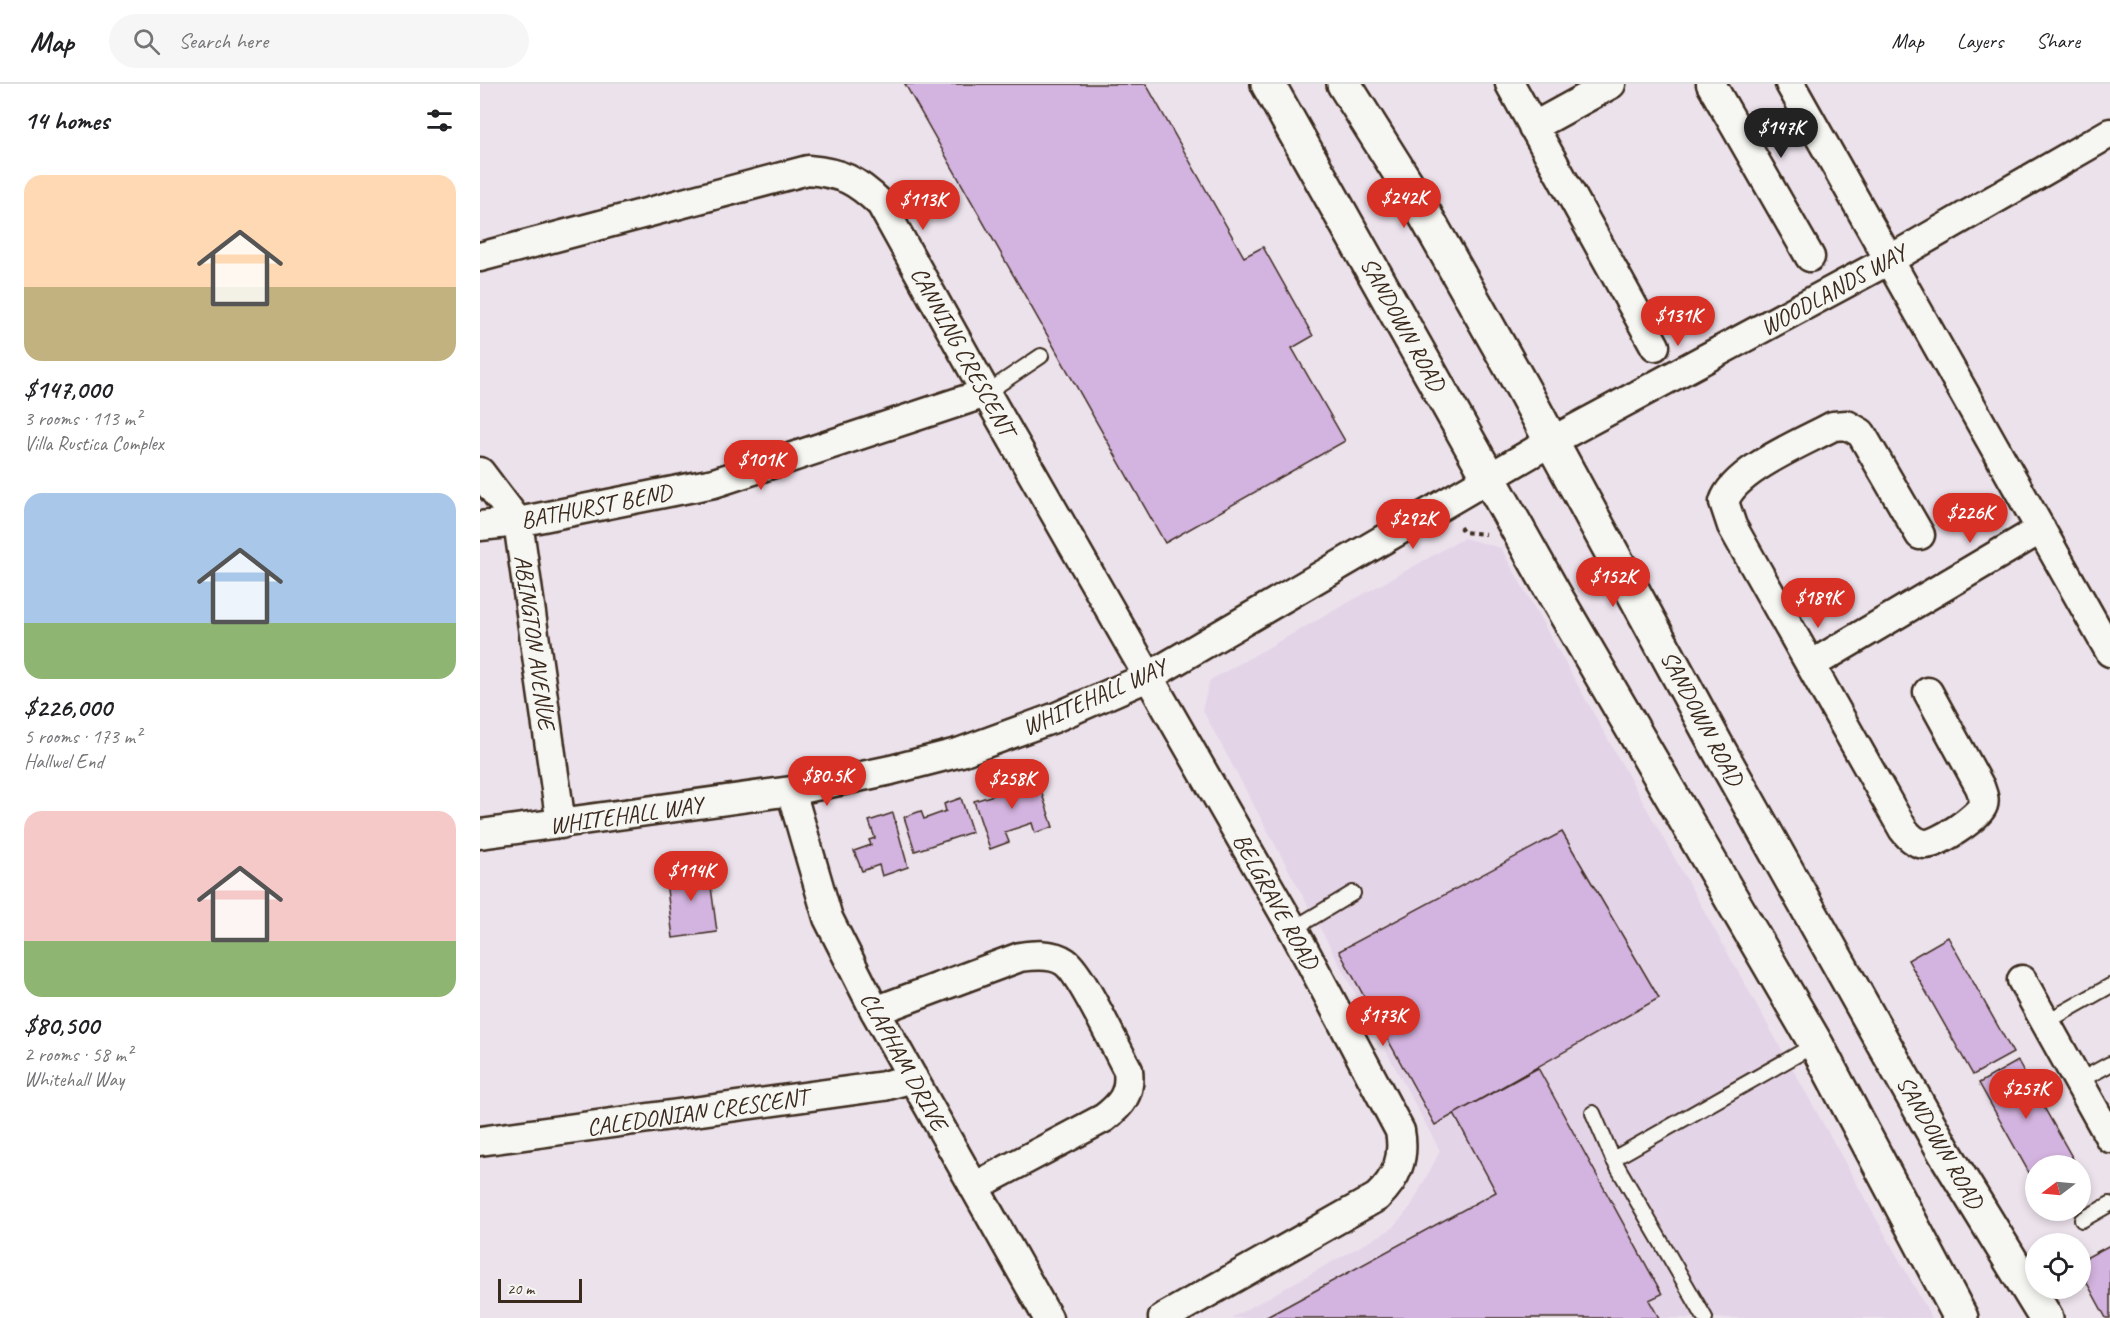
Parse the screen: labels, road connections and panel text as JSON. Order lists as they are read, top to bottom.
{
  "streets": {
    "main road": ["SANDOWN ROAD"],
    "street": [
      "WOODLANDS WAY",
      "CANNING CRESCENT",
      "BATHURST BEND",
      "ABINGTON AVENUE",
      "WHITEHALL WAY",
      "BELGRAVE ROAD",
      "CLAPHAM DRIVE",
      "CALEDONIAN CRESCENT"
    ]
  },
  "crossings": [
    ["WOODLANDS WAY", "SANDOWN ROAD"],
    ["WOODLANDS WAY", "WHITEHALL WAY"],
    ["SANDOWN ROAD", "WHITEHALL WAY"],
    ["CANNING CRESCENT", "BATHURST BEND"],
    ["CANNING CRESCENT", "WHITEHALL WAY"],
    ["CANNING CRESCENT", "BELGRAVE ROAD"],
    ["BATHURST BEND", "ABINGTON AVENUE"],
    ["ABINGTON AVENUE", "WHITEHALL WAY"],
    ["WHITEHALL WAY", "BELGRAVE ROAD"],
    ["WHITEHALL WAY", "CLAPHAM DRIVE"],
    ["CLAPHAM DRIVE", "CALEDONIAN CRESCENT"]
  ],
  "scale_bar": "20 m",
  "north": "left",
  "page": {
    "header": "Map",
    "search": "Search here",
    "nav": ["Map", "Layers", "Share"],
    "heading": "14 homes",
    "price": [
      "$147K",
      "$242K",
      "$113K",
      "$131K",
      "$101K",
      "$226K",
      "$292K",
      "$152K",
      "$189K",
      "$80.5K",
      "$258K",
      "$114K",
      "$173K",
      "$257K"
    ],
    "list": [
      {
        "name": "$147,000",
        "note": "3 rooms · 113 m² · Villa Rustica Complex"
      },
      {
        "name": "$226,000",
        "note": "5 rooms · 173 m² · Hallwel End"
      },
      {
        "name": "$80,500",
        "note": "2 rooms · 58 m² · Whitehall Way"
      }
    ],
    "scale": "20 m"
  }
}
